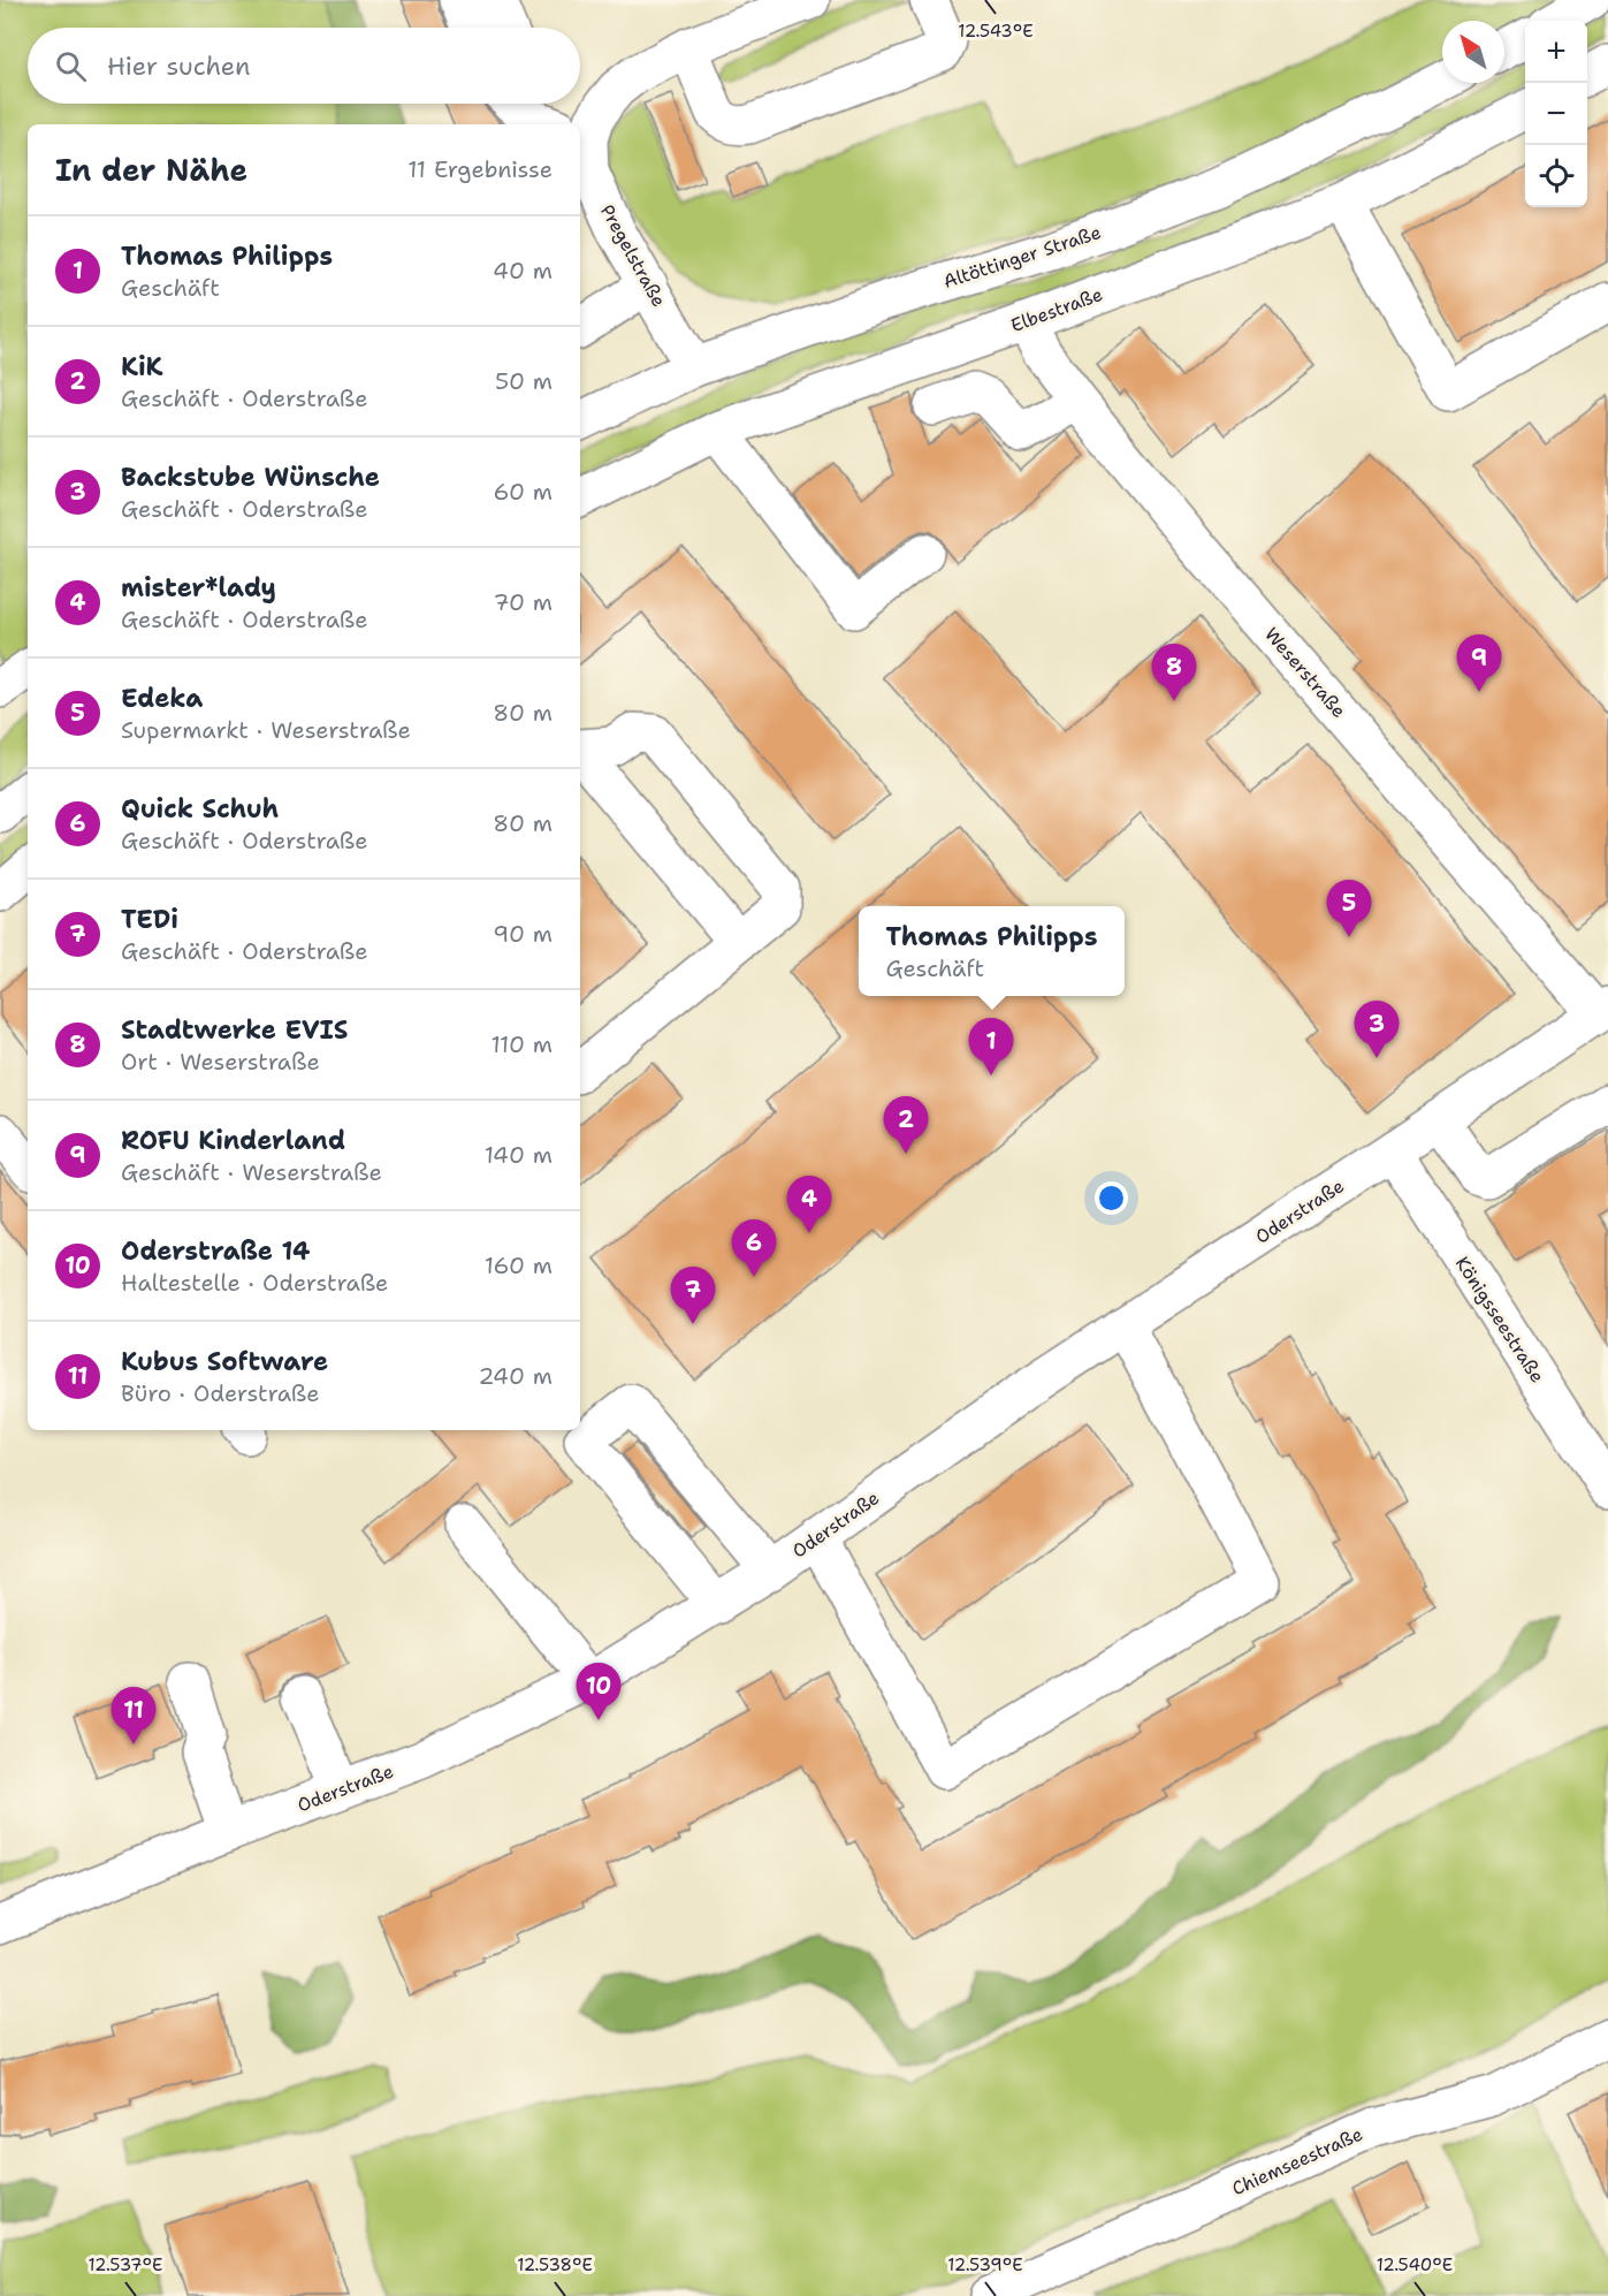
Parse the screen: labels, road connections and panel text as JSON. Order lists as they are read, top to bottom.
{
  "streets": {
    "street": [
      "Pregelstraße",
      "Altöttinger Straße",
      "Elbestraße",
      "Weserstraße",
      "Oderstraße",
      "Königsseestraße",
      "Chiemseestraße"
    ]
  },
  "crossings": [
    ["Pregelstraße", "Altöttinger Straße"],
    ["Elbestraße", "Weserstraße"],
    ["Weserstraße", "Oderstraße"],
    ["Oderstraße", "Königsseestraße"]
  ],
  "north": "top left",
  "page": {
    "map_buttons": ["+", "−"],
    "search": "Hier suchen",
    "heading": ["In der Nähe", "11 Ergebnisse"],
    "list": [
      {
        "mark": "1",
        "name": "Thomas Philipps",
        "note": "Geschäft",
        "value": "40 m"
      },
      {
        "mark": "2",
        "name": "KiK",
        "note": "Geschäft · Oderstraße",
        "value": "50 m"
      },
      {
        "mark": "3",
        "name": "Backstube Wünsche",
        "note": "Geschäft · Oderstraße",
        "value": "60 m"
      },
      {
        "mark": "4",
        "name": "mister*lady",
        "note": "Geschäft · Oderstraße",
        "value": "70 m"
      },
      {
        "mark": "5",
        "name": "Edeka",
        "note": "Supermarkt · Weserstraße",
        "value": "80 m"
      },
      {
        "mark": "6",
        "name": "Quick Schuh",
        "note": "Geschäft · Oderstraße",
        "value": "80 m"
      },
      {
        "mark": "7",
        "name": "TEDi",
        "note": "Geschäft · Oderstraße",
        "value": "90 m"
      },
      {
        "mark": "8",
        "name": "Stadtwerke EVIS",
        "note": "Ort · Weserstraße",
        "value": "110 m"
      },
      {
        "mark": "9",
        "name": "ROFU Kinderland",
        "note": "Geschäft · Weserstraße",
        "value": "140 m"
      },
      {
        "mark": "10",
        "name": "Oderstraße 14",
        "note": "Haltestelle · Oderstraße",
        "value": "160 m"
      },
      {
        "mark": "11",
        "name": "Kubus Software",
        "note": "Büro · Oderstraße",
        "value": "240 m"
      }
    ],
    "pins": [
      "9",
      "8",
      "5",
      "3",
      "1",
      "2",
      "4",
      "6",
      "7",
      "10",
      "11"
    ],
    "popup": ["Thomas Philipps", "Geschäft"]
  },
  "coordinates": [
    "12.543°E",
    "12.537°E",
    "12.538°E",
    "12.539°E",
    "12.540°E"
  ]
}
